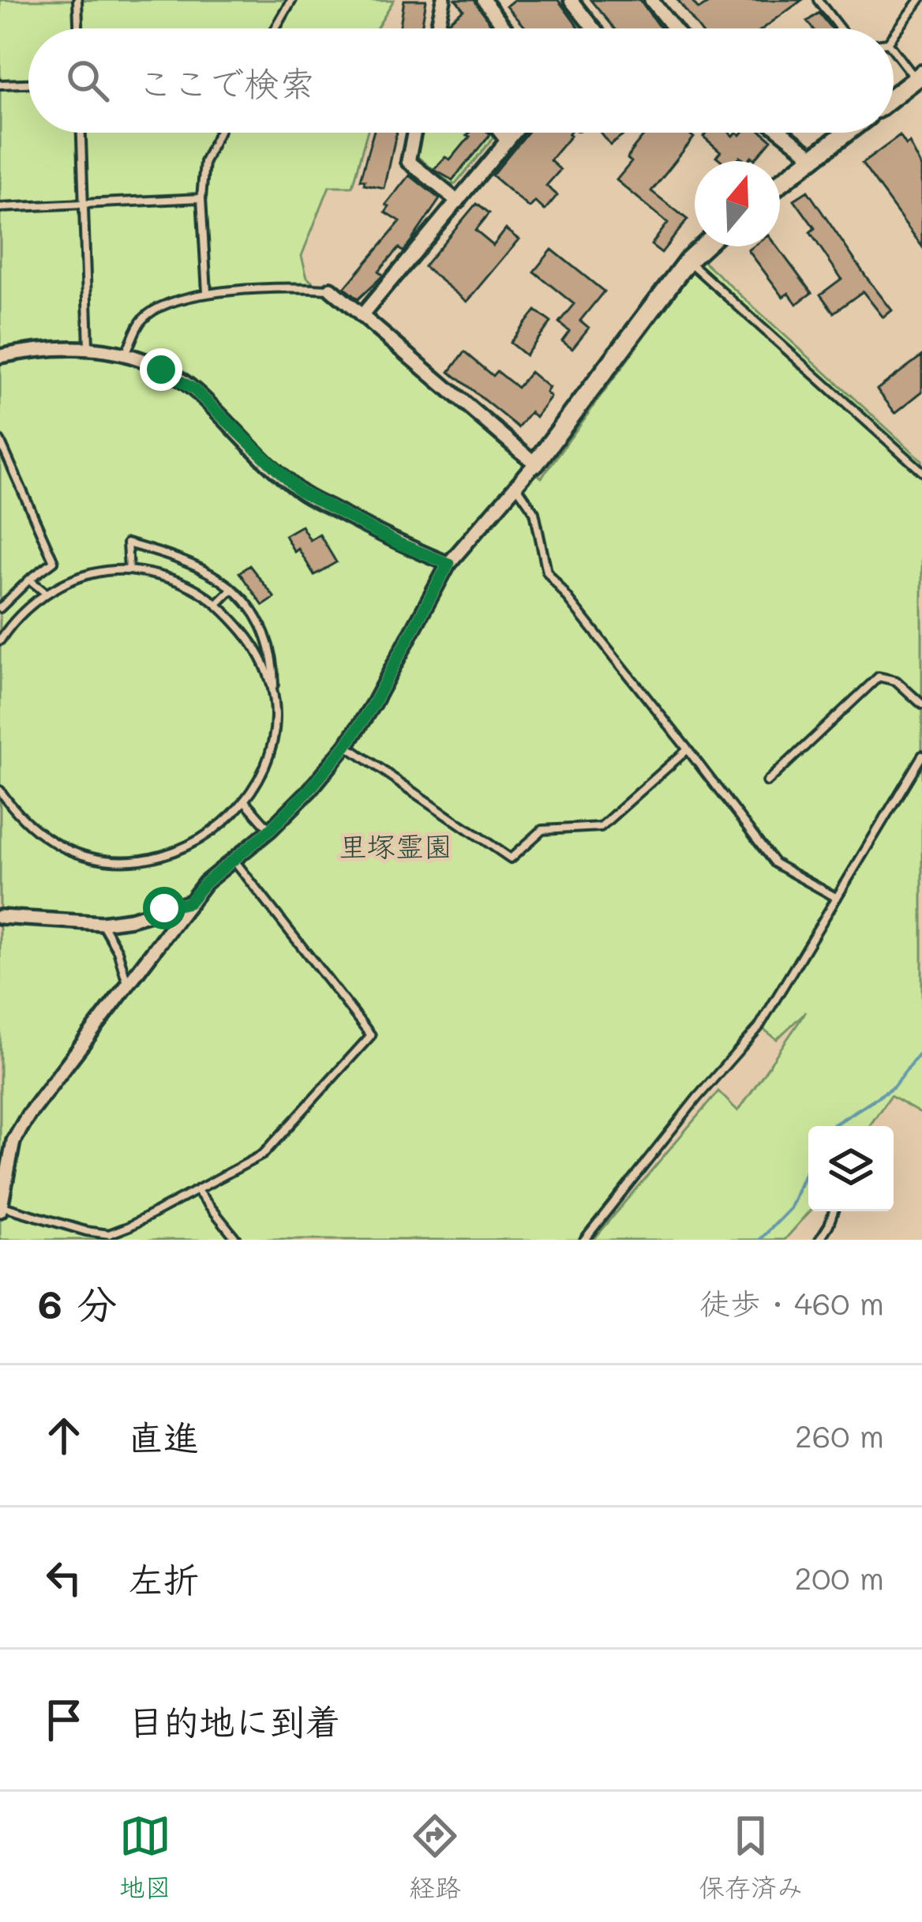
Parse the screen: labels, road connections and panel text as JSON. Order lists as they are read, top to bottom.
{
  "parks": ["里塚霊園"],
  "north": "top",
  "page": {
    "search": "ここで検索",
    "heading": ["6 分", "徒歩 · 460 m"],
    "list": [
      ["直進", "260 m"],
      ["左折", "200 m"],
      "目的地に到着"
    ],
    "nav": ["地図", "経路", "保存済み"]
  }
}
